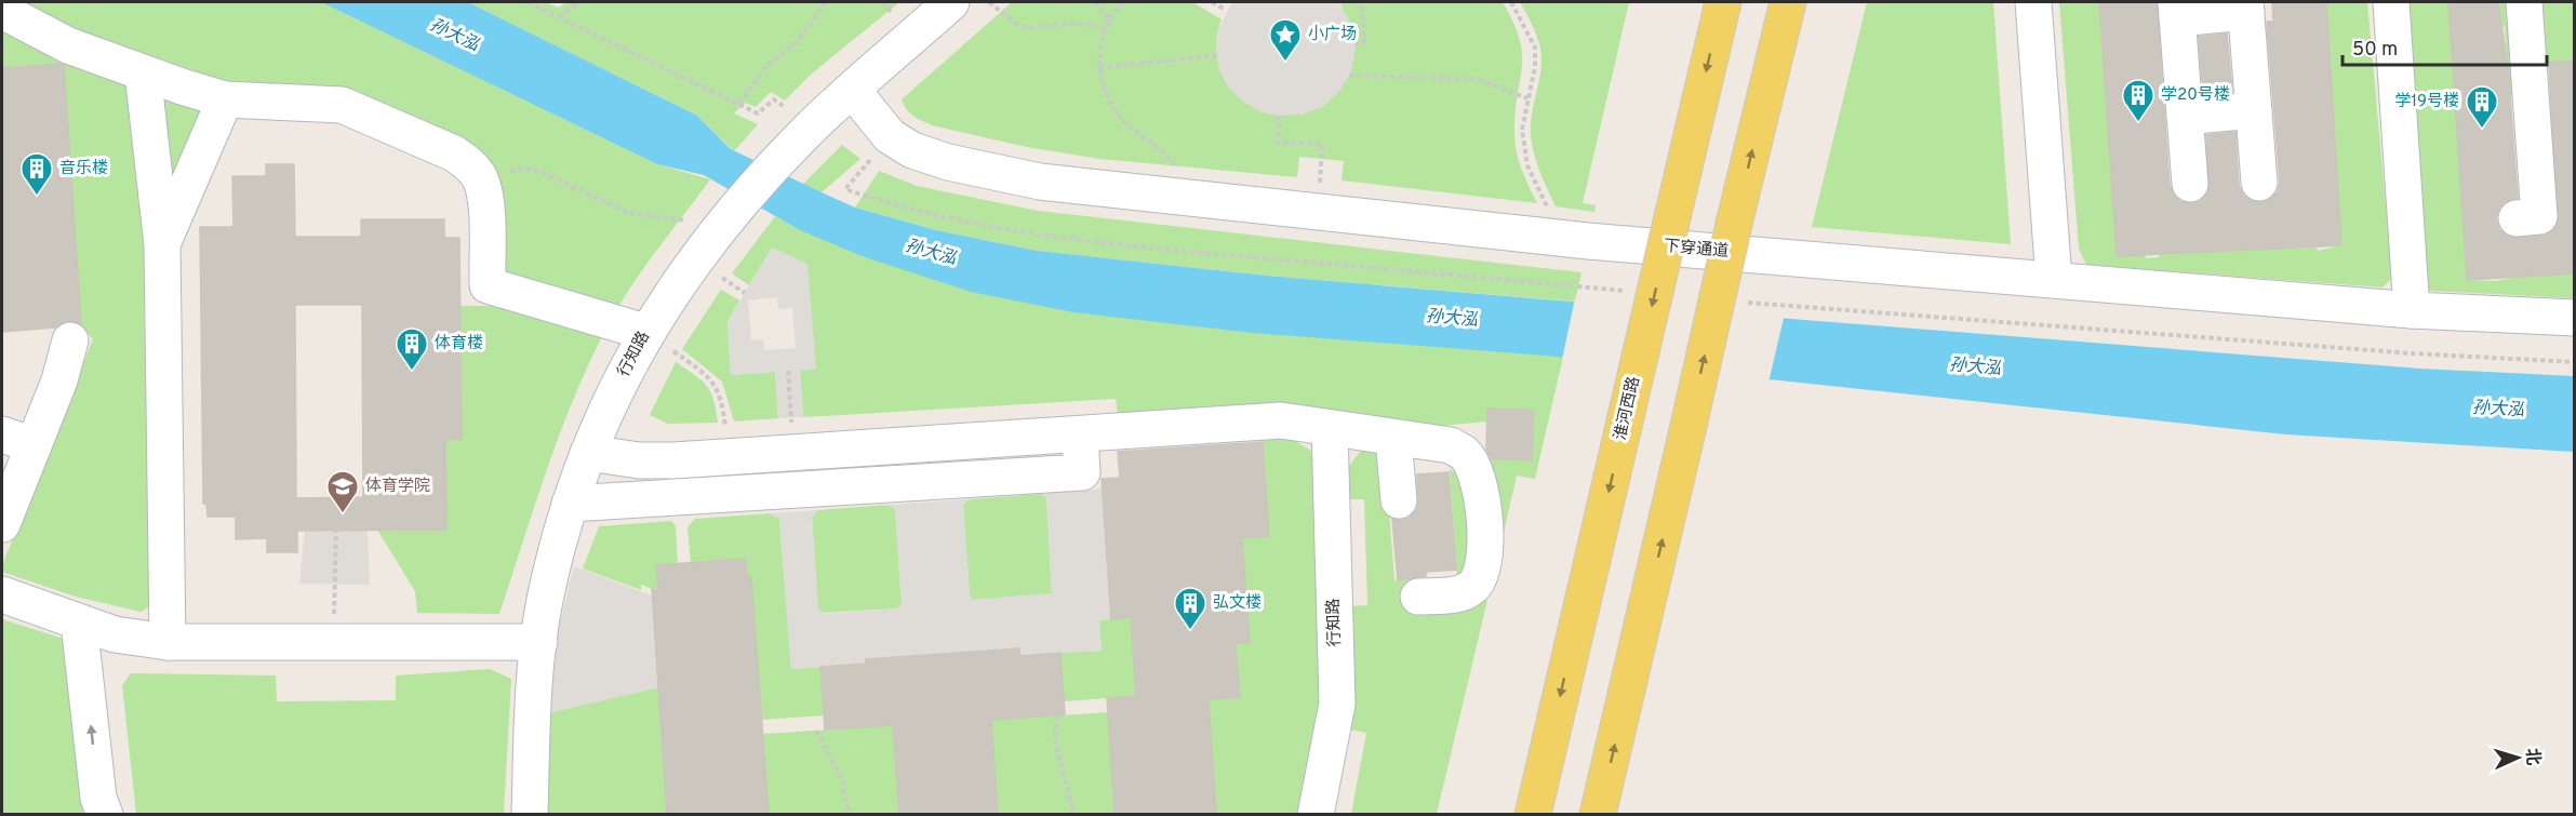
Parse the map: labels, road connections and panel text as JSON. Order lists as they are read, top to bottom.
{
  "streets": {
    "main road": ["淮河西路"],
    "lane": ["下穿通道", "行知路"]
  },
  "crossings": [
    ["下穿通道", "行知路"]
  ],
  "water": ["孙大泓"],
  "places": {
    "place": ["小广场"],
    "building": [
      "学20号楼",
      "学19号楼",
      "音乐楼",
      "体育楼",
      "弘文楼"
    ],
    "school or university": ["体育学院"]
  },
  "scale_bar": "50 m",
  "north": "right"
}
